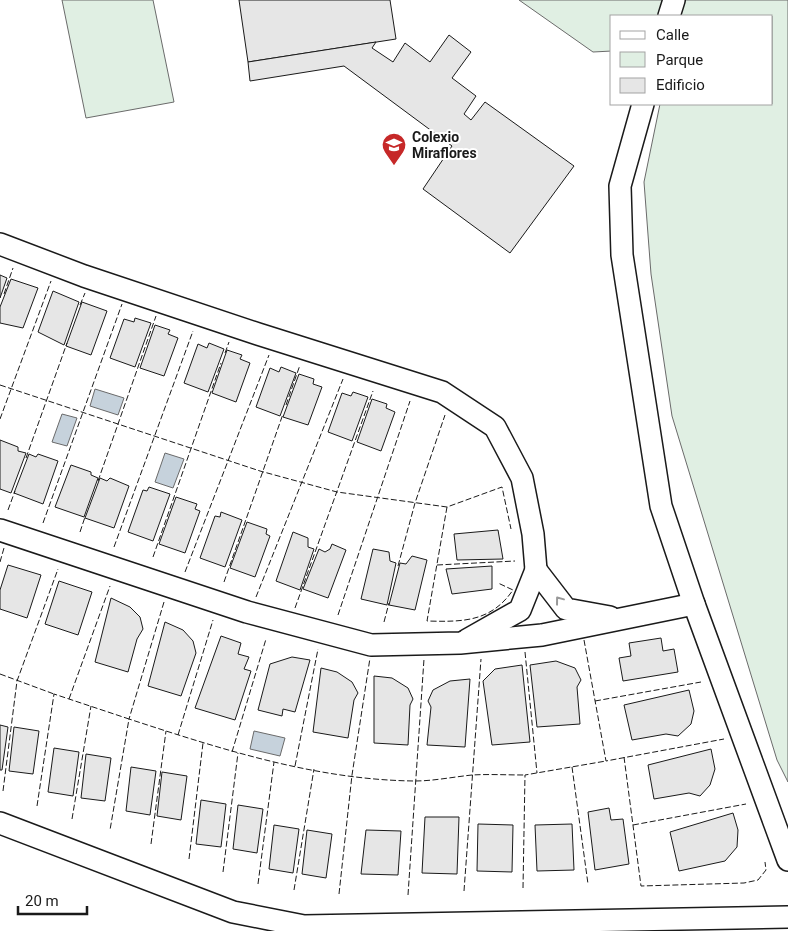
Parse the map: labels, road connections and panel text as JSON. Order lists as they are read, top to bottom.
{
  "places": {
    "school or university": ["Colexio Miraflores"]
  },
  "legend": ["Calle", "Parque", "Edificio"],
  "scale_bar": "20 m"
}
